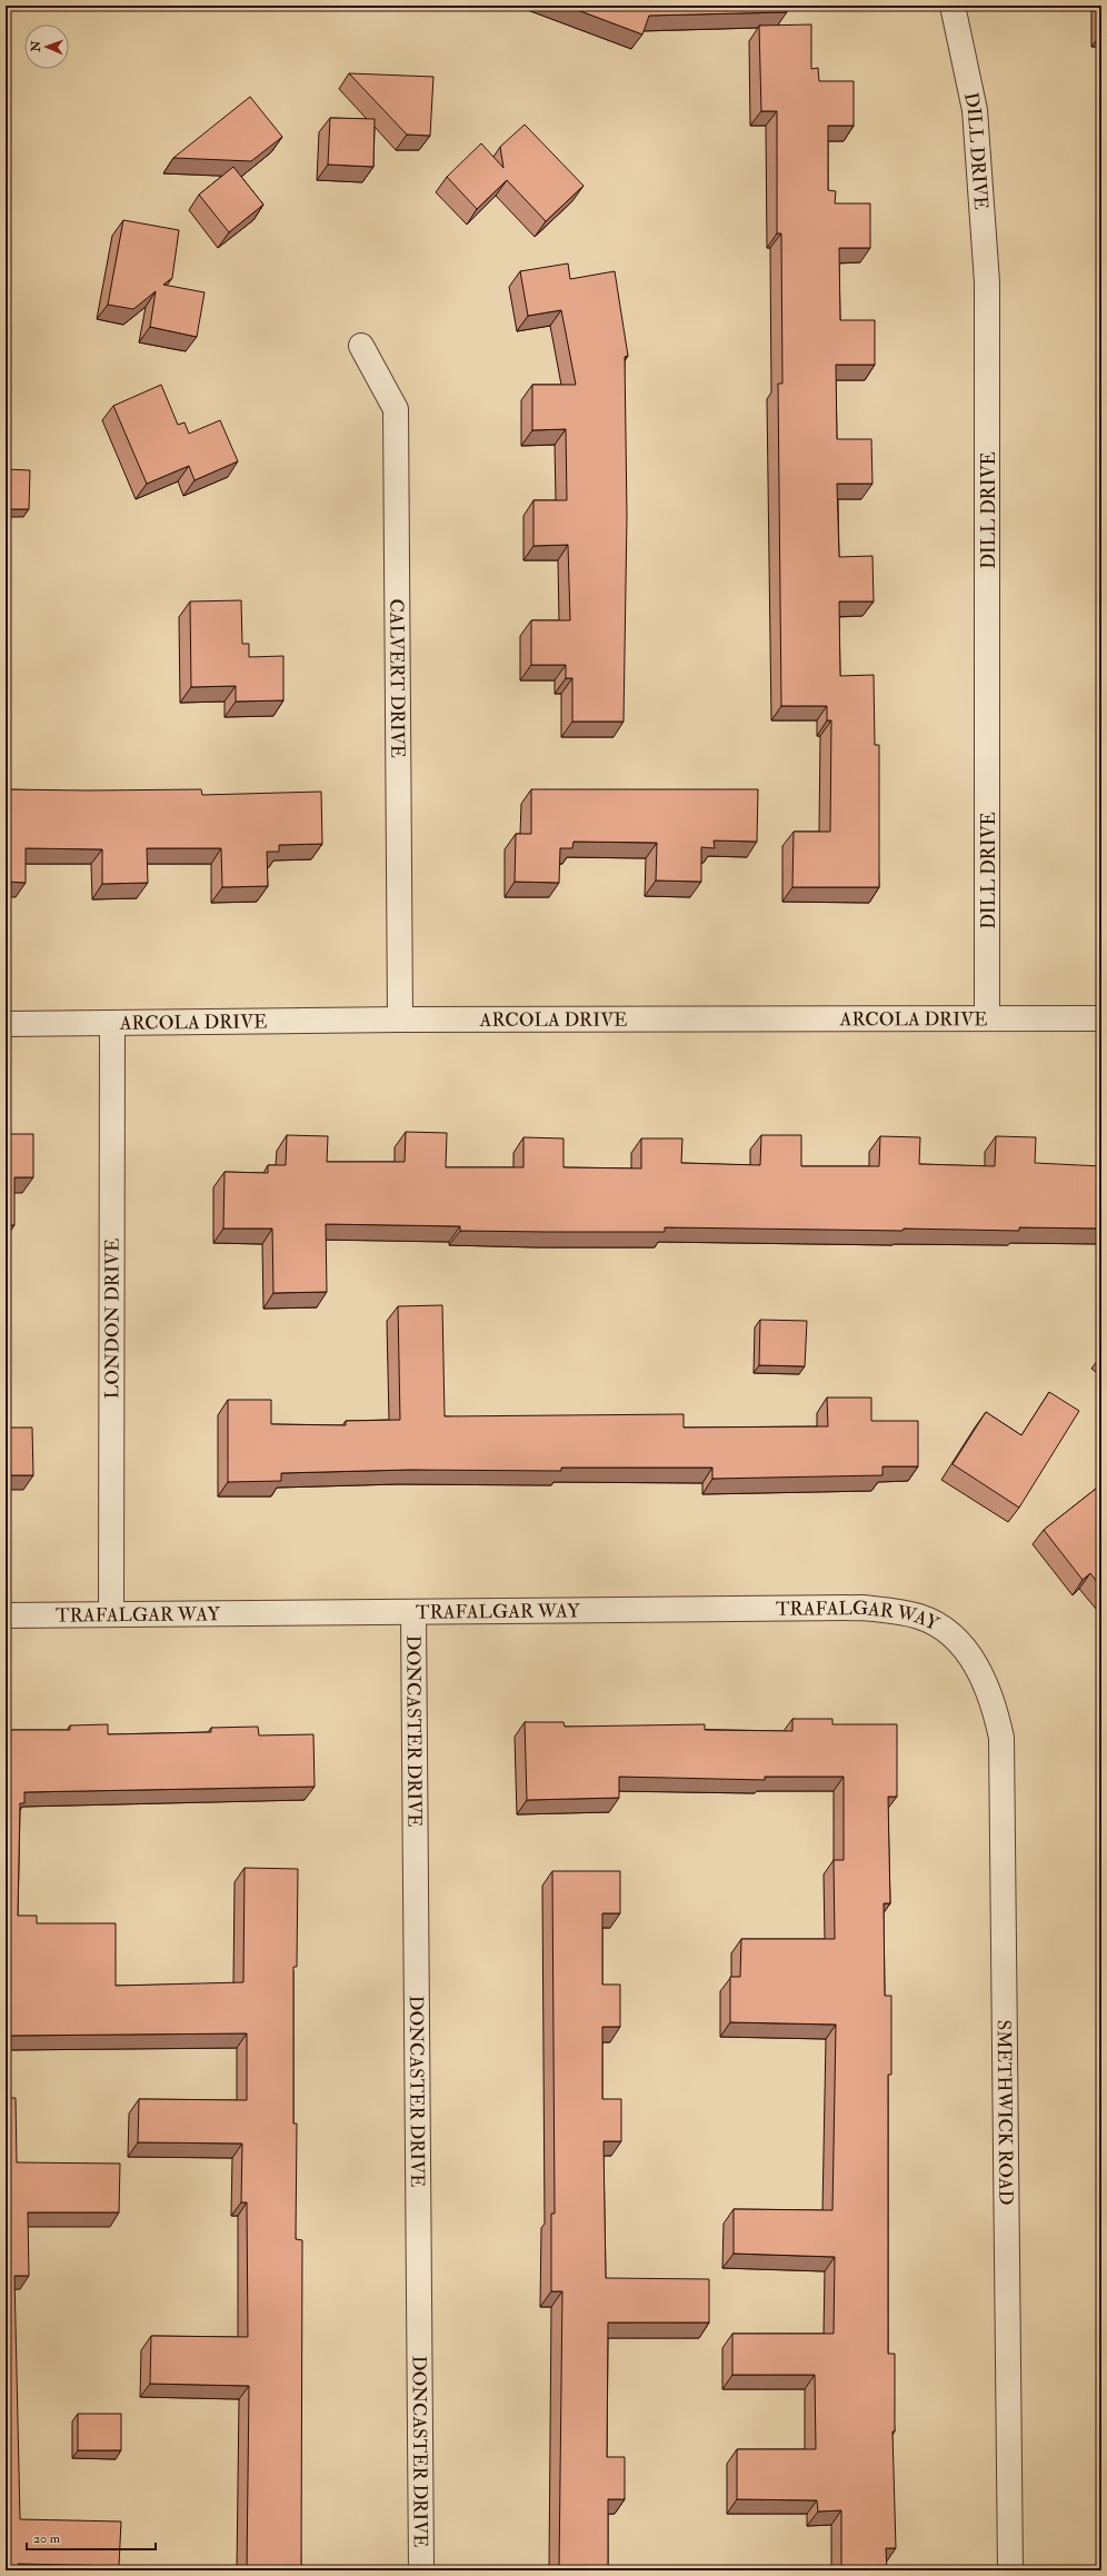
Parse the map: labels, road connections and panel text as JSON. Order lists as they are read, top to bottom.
{
  "streets": {
    "street": [
      "DILL DRIVE",
      "CALVERT DRIVE",
      "ARCOLA DRIVE",
      "LONDON DRIVE",
      "TRAFALGAR WAY",
      "DONCASTER DRIVE",
      "SMETHWICK ROAD"
    ]
  },
  "crossings": [
    ["DILL DRIVE", "ARCOLA DRIVE"],
    ["CALVERT DRIVE", "ARCOLA DRIVE"],
    ["ARCOLA DRIVE", "LONDON DRIVE"],
    ["LONDON DRIVE", "TRAFALGAR WAY"],
    ["TRAFALGAR WAY", "DONCASTER DRIVE"],
    ["TRAFALGAR WAY", "SMETHWICK ROAD"]
  ],
  "scale_bar": "20 m",
  "north": "left"
}
